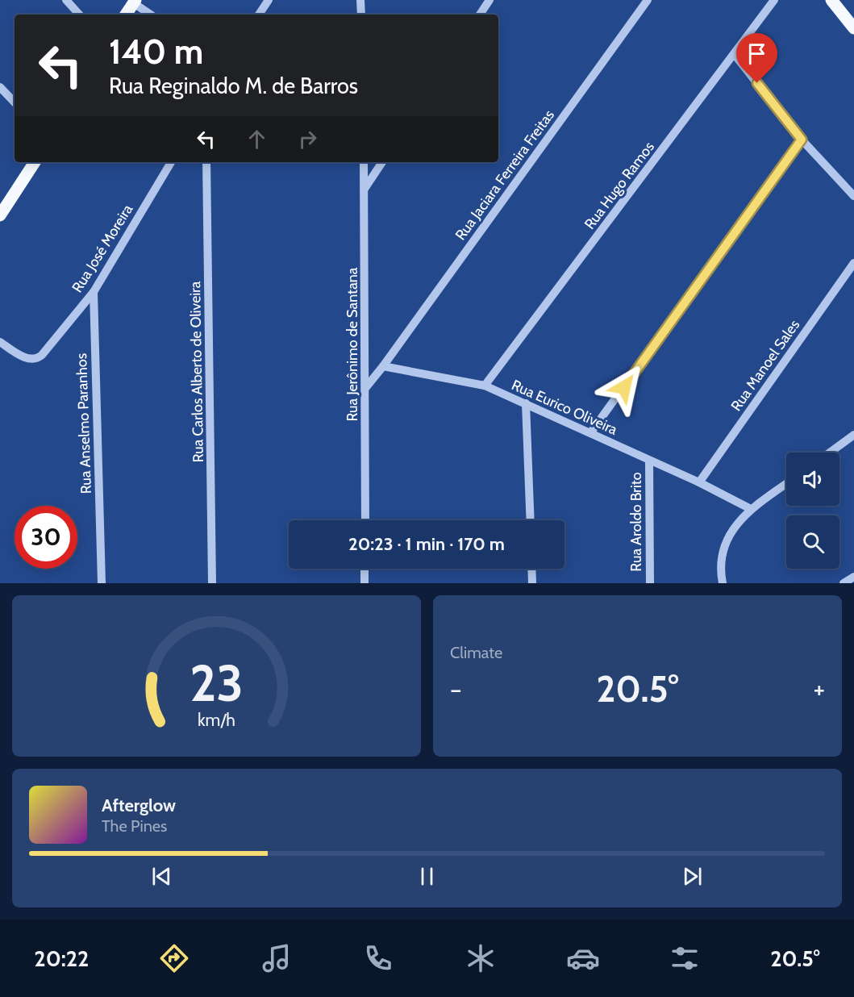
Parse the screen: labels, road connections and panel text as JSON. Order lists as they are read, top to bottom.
{
  "streets": {
    "street": [
      "Rua Jaciara Ferreira Freitas",
      "Rua Hugo Ramos",
      "Rua José Moreira",
      "Rua Jerônimo de Santana",
      "Rua Manoel Sales",
      "Rua Carlos Alberto de Oliveira",
      "Rua Eurico Oliveira",
      "Rua Anselmo Paranhos",
      "Rua Aroldo Brito"
    ]
  },
  "crossings": [
    ["Rua Jaciara Ferreira Freitas", "Rua Eurico Oliveira"],
    ["Rua Hugo Ramos", "Rua Eurico Oliveira"],
    ["Rua José Moreira", "Rua Anselmo Paranhos"],
    ["Rua Manoel Sales", "Rua Eurico Oliveira"],
    ["Rua Eurico Oliveira", "Rua Aroldo Brito"]
  ],
  "page": {
    "turn": ["140 m", "Rua Reginaldo M. de Barros"],
    "limit": "30",
    "trip": "20:23 · 1 min · 170 m",
    "tile": "Climate",
    "heat": ["−", "20.5°", "+"],
    "song": ["Afterglow", "The Pines"],
    "tabs": ["20:22", "20.5°"],
    "gauge": ["23", "km/h"]
  }
}
